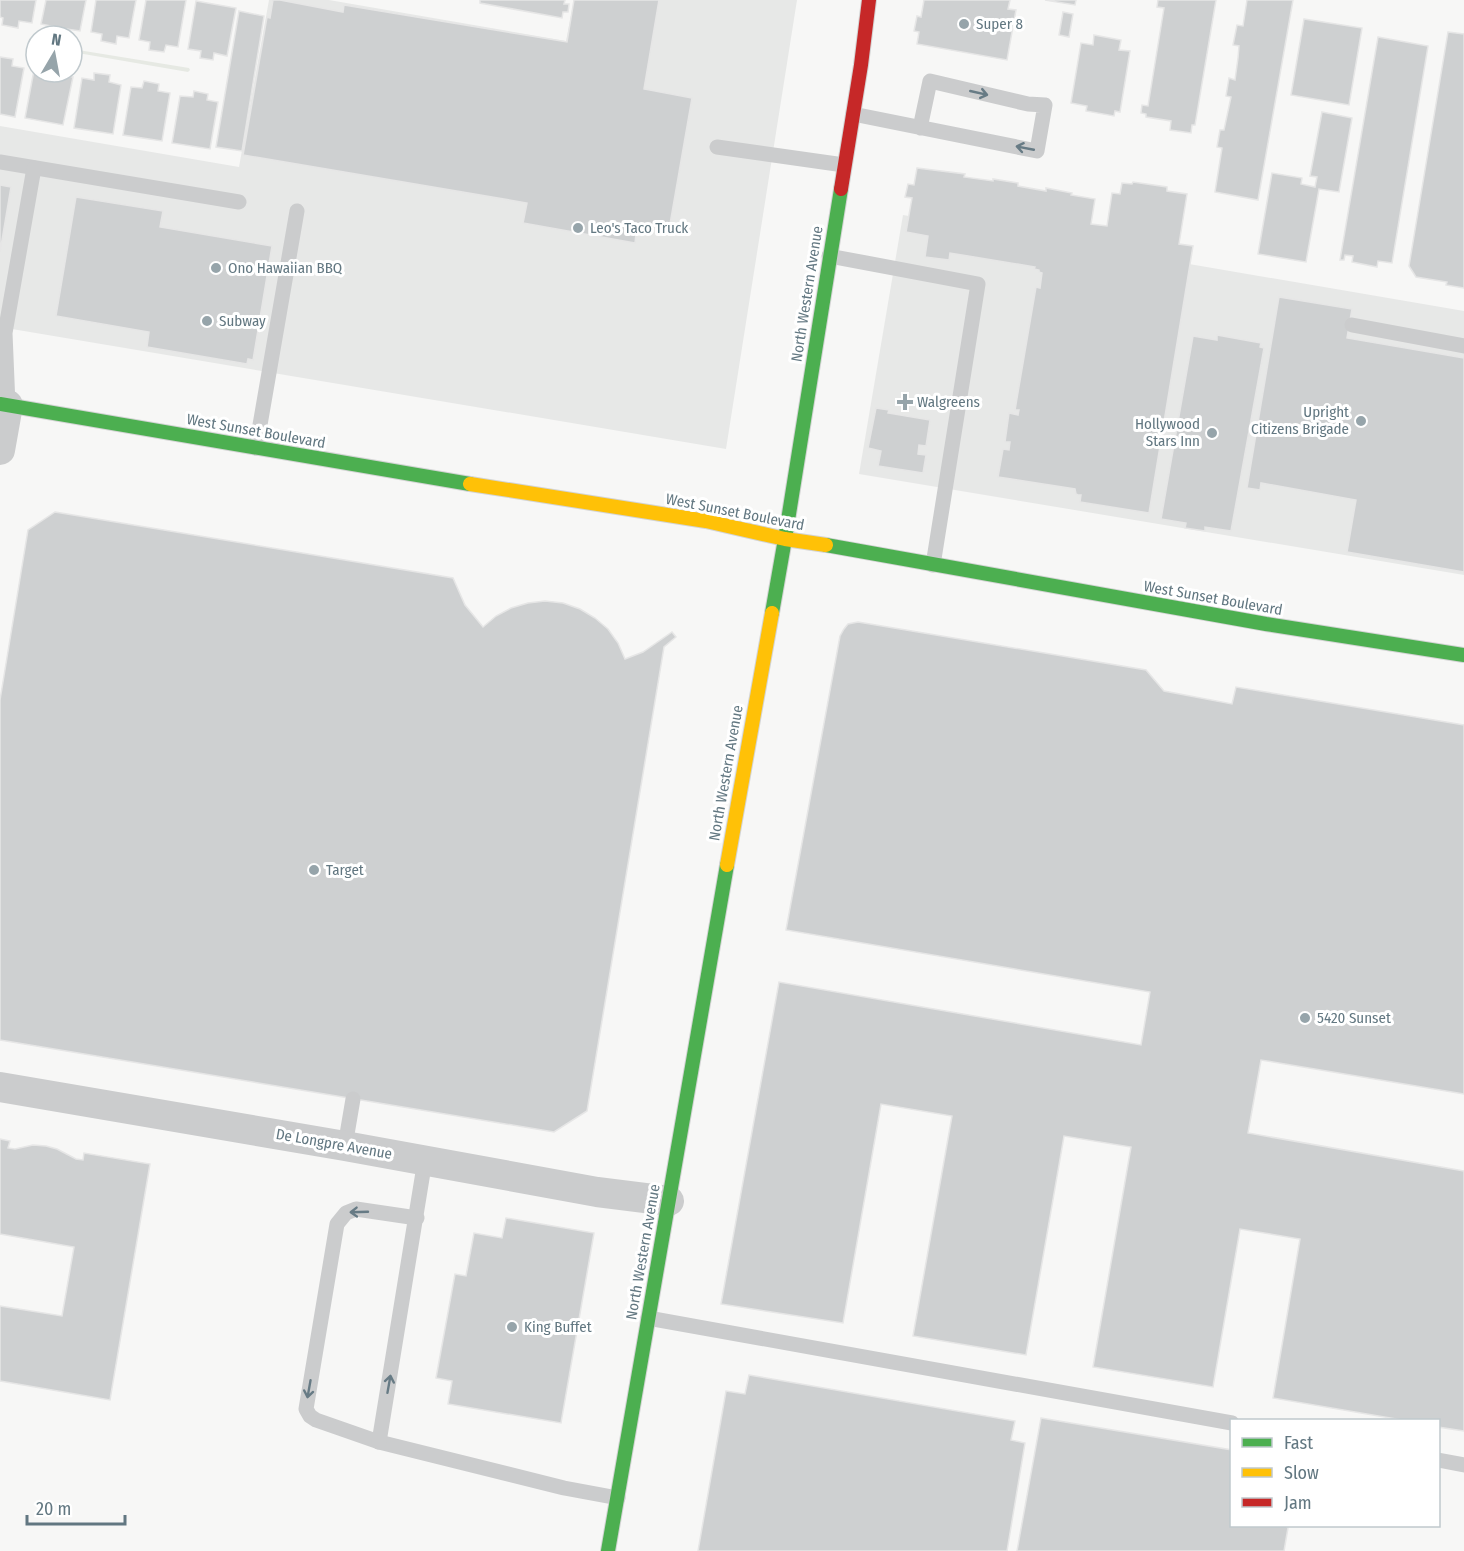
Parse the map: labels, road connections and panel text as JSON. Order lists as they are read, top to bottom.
{
  "streets": {
    "main road": ["North Western Avenue", "West Sunset Boulevard"],
    "street": ["De Longpre Avenue"]
  },
  "crossings": [
    ["North Western Avenue", "West Sunset Boulevard"],
    ["North Western Avenue", "De Longpre Avenue"]
  ],
  "places": {
    "other": [
      "Super 8",
      "Leo's Taco Truck",
      "Ono Hawaiian BBQ",
      "Subway",
      "Upright Citizens Brigade",
      "Hollywood Stars Inn",
      "Target",
      "5420 Sunset",
      "King Buffet"
    ],
    "health": ["Walgreens"]
  },
  "legend": ["Fast", "Slow", "Jam"],
  "scale_bar": "20 m",
  "north": "top"
}
